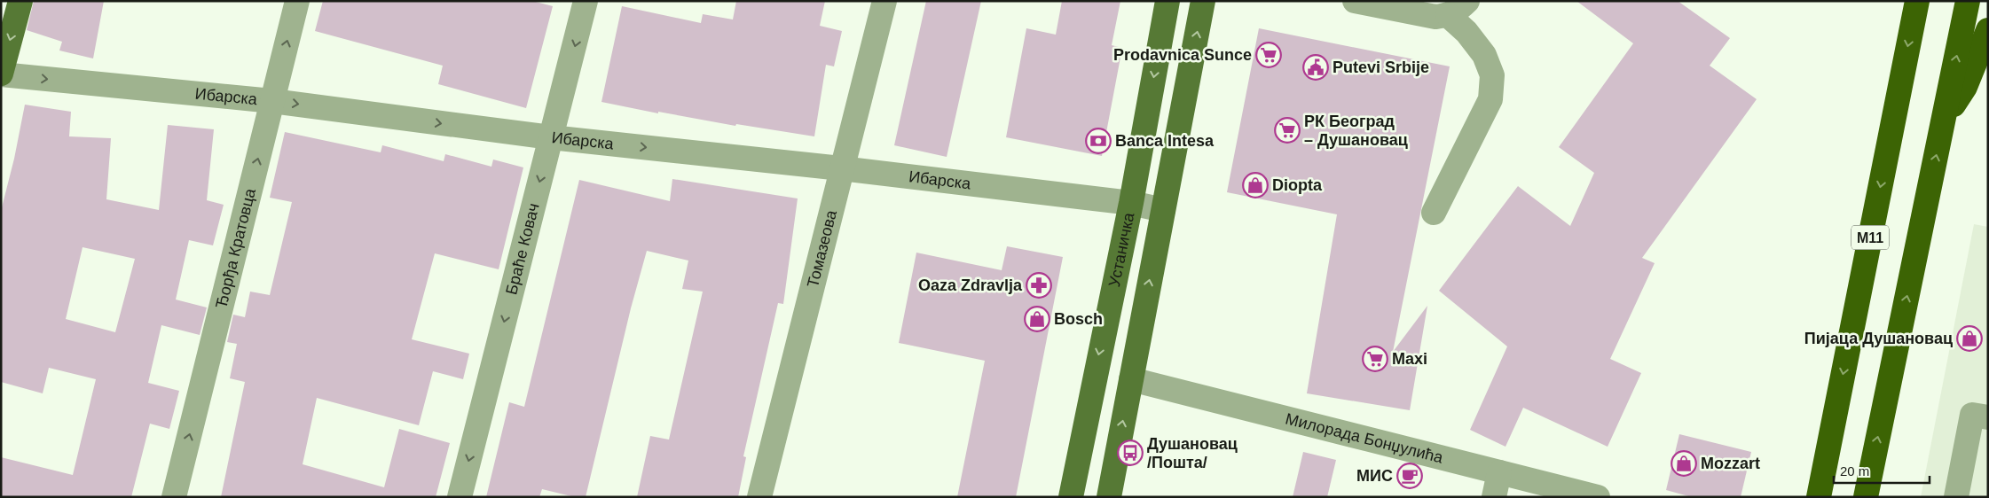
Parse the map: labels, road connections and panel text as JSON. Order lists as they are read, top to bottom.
{
  "streets": {
    "highway": ["M11"],
    "main road": ["Устаничка"],
    "street": [
      "Ибарска",
      "Ђорђа Кратовца",
      "Браће Ковач",
      "Томазеова",
      "Милорада Бонџулића"
    ]
  },
  "crossings": [
    ["Ибарска", "Ђорђа Кратовца"],
    ["Ибарска", "Браће Ковач"],
    ["Ибарска", "Томазеова"],
    ["Ибарска", "Устаничка"]
  ],
  "one_way": ["Ибарска", "Ђорђа Кратовца", "Браће Ковач"],
  "places": {
    "supermarket": ["Prodavnica Sunce", "РК Београд – Душановац", "Maxi"],
    "public building": ["Putevi Srbije"],
    "bank": ["Banca Intesa"],
    "shop": [
      "Diopta",
      "Bosch",
      "Пијаца Душановац",
      "Mozzart"
    ],
    "pharmacy": ["Oaza Zdravlja"],
    "bus stop": ["Душановац /Пошта/"],
    "cafe": ["МИС"]
  },
  "scale_bar": "20 m"
}
